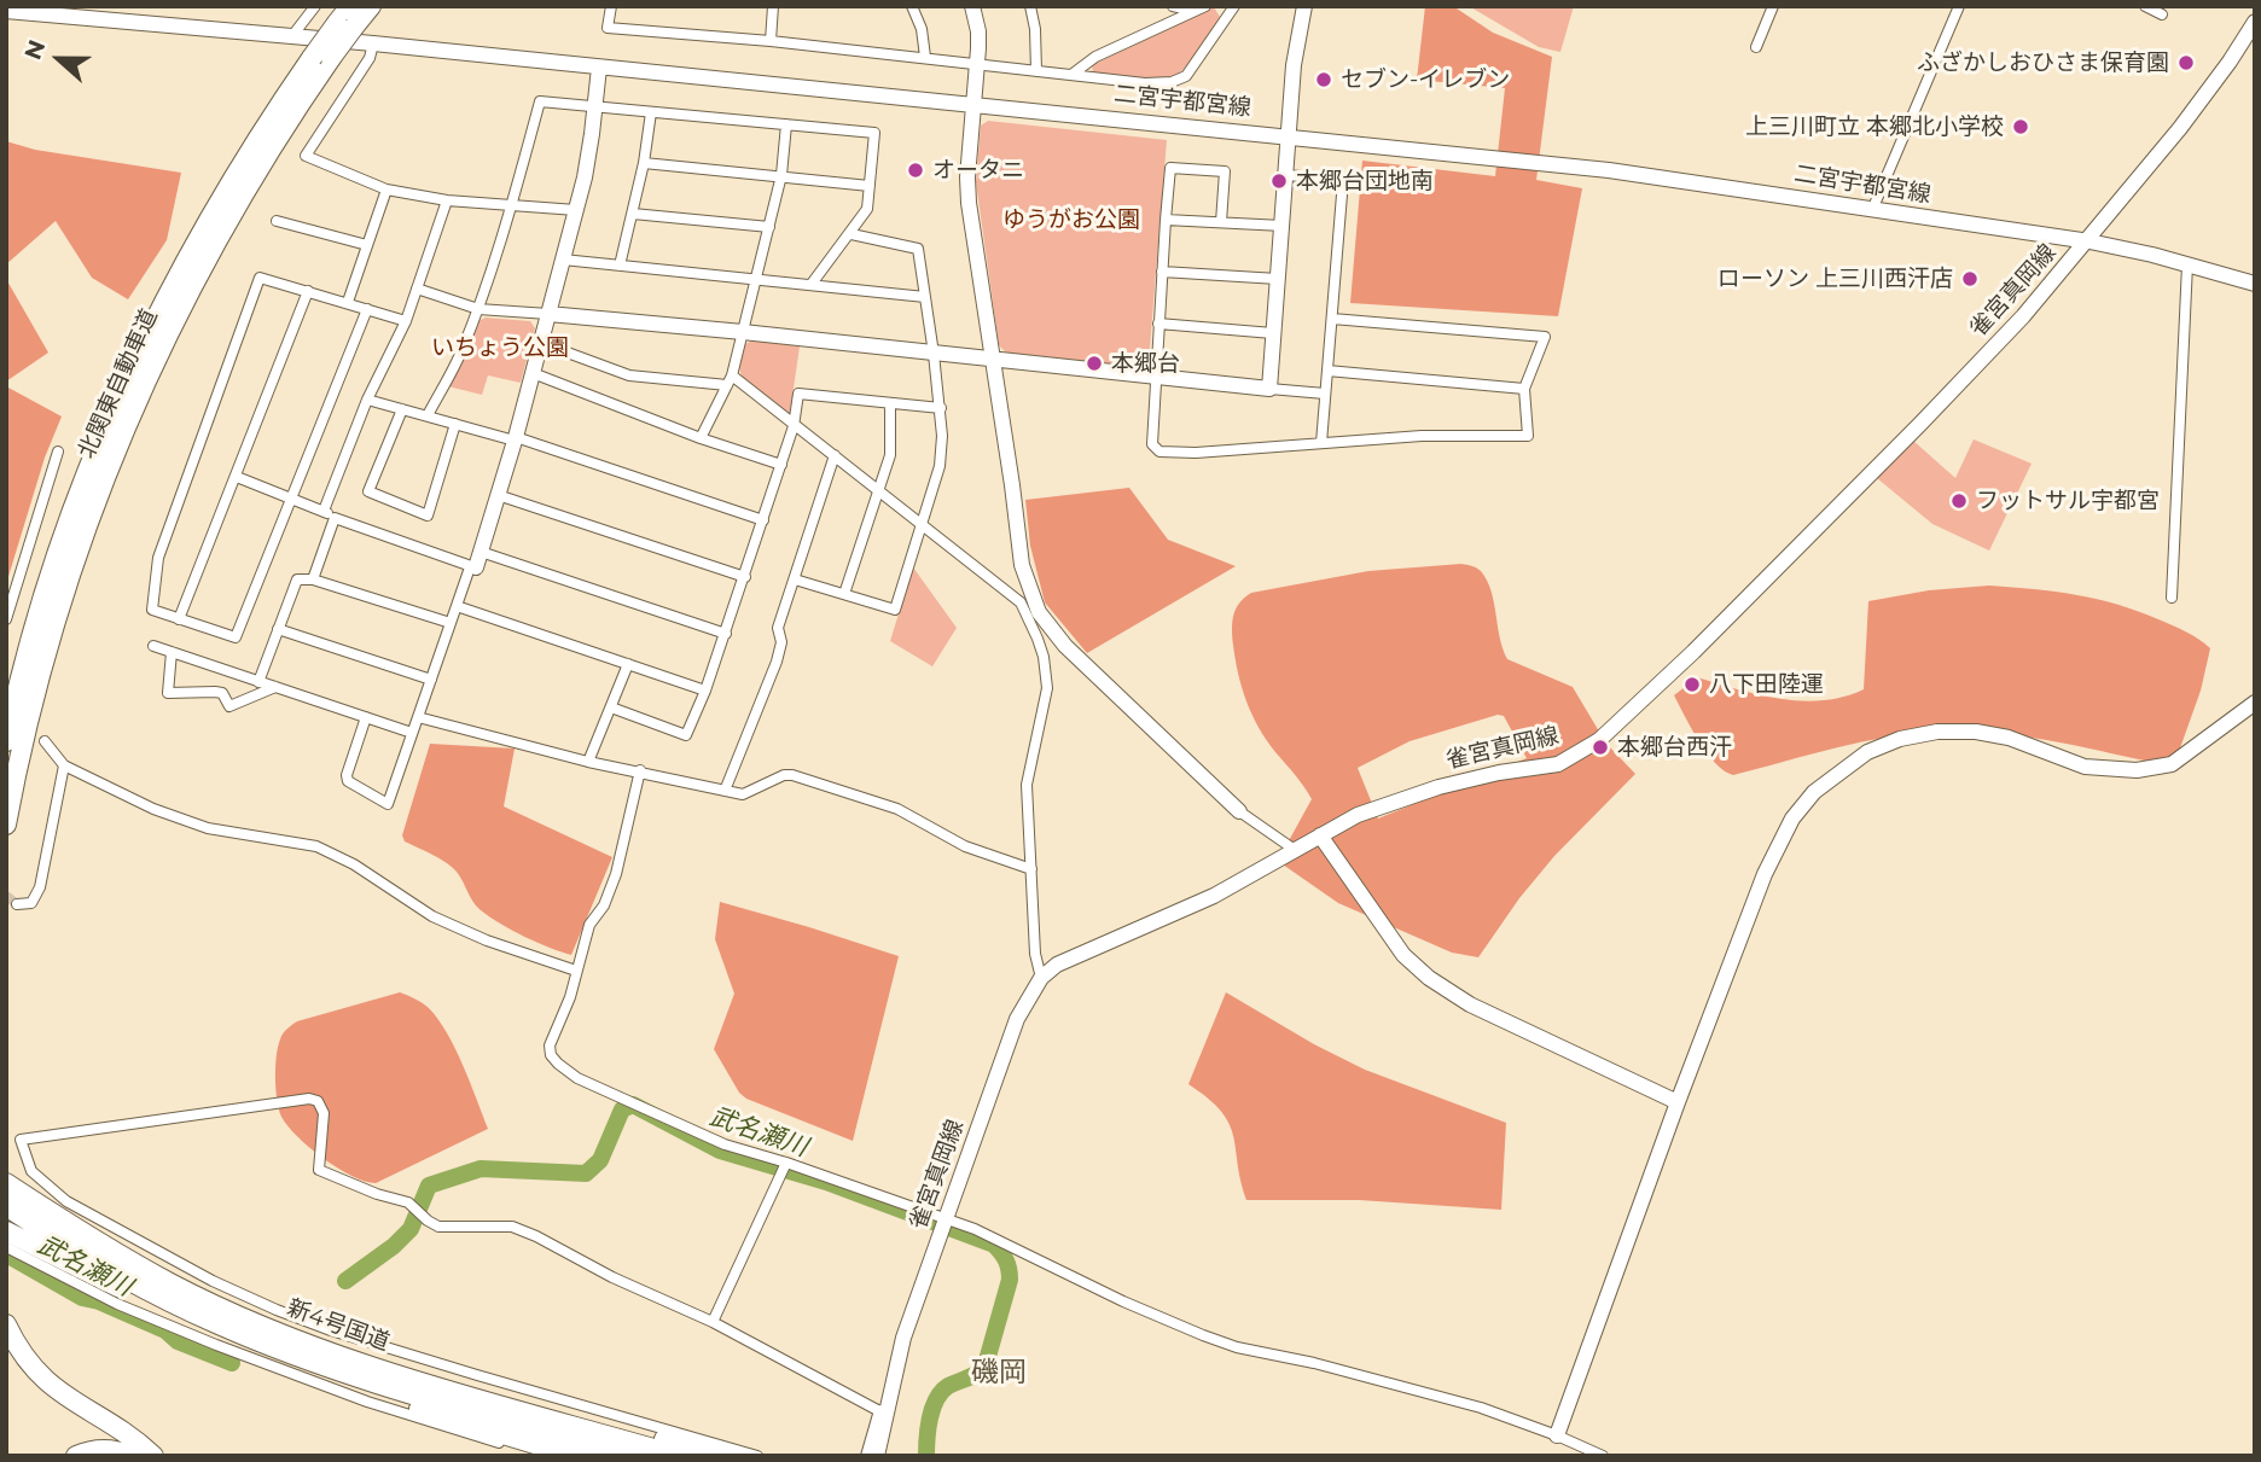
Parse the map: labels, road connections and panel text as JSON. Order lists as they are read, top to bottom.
{
  "streets": {
    "highway": ["北関東自動車道", "新4号国道"],
    "main road": ["二宮宇都宮線", "雀宮真岡線"]
  },
  "crossings": [
    ["二宮宇都宮線", "雀宮真岡線"]
  ],
  "districts": ["磯岡"],
  "water": ["武名瀬川"],
  "parks": ["ゆうがお公園", "いちょう公園"],
  "places": [
    "ふざかしおひさま保育園",
    "セブン-イレブン",
    "上三川町立 本郷北小学校",
    "オータニ",
    "本郷台団地南",
    "ローソン 上三川西汗店",
    "本郷台",
    "フットサル宇都宮",
    "八下田陸運",
    "本郷台西汗"
  ],
  "north": "left"
}
